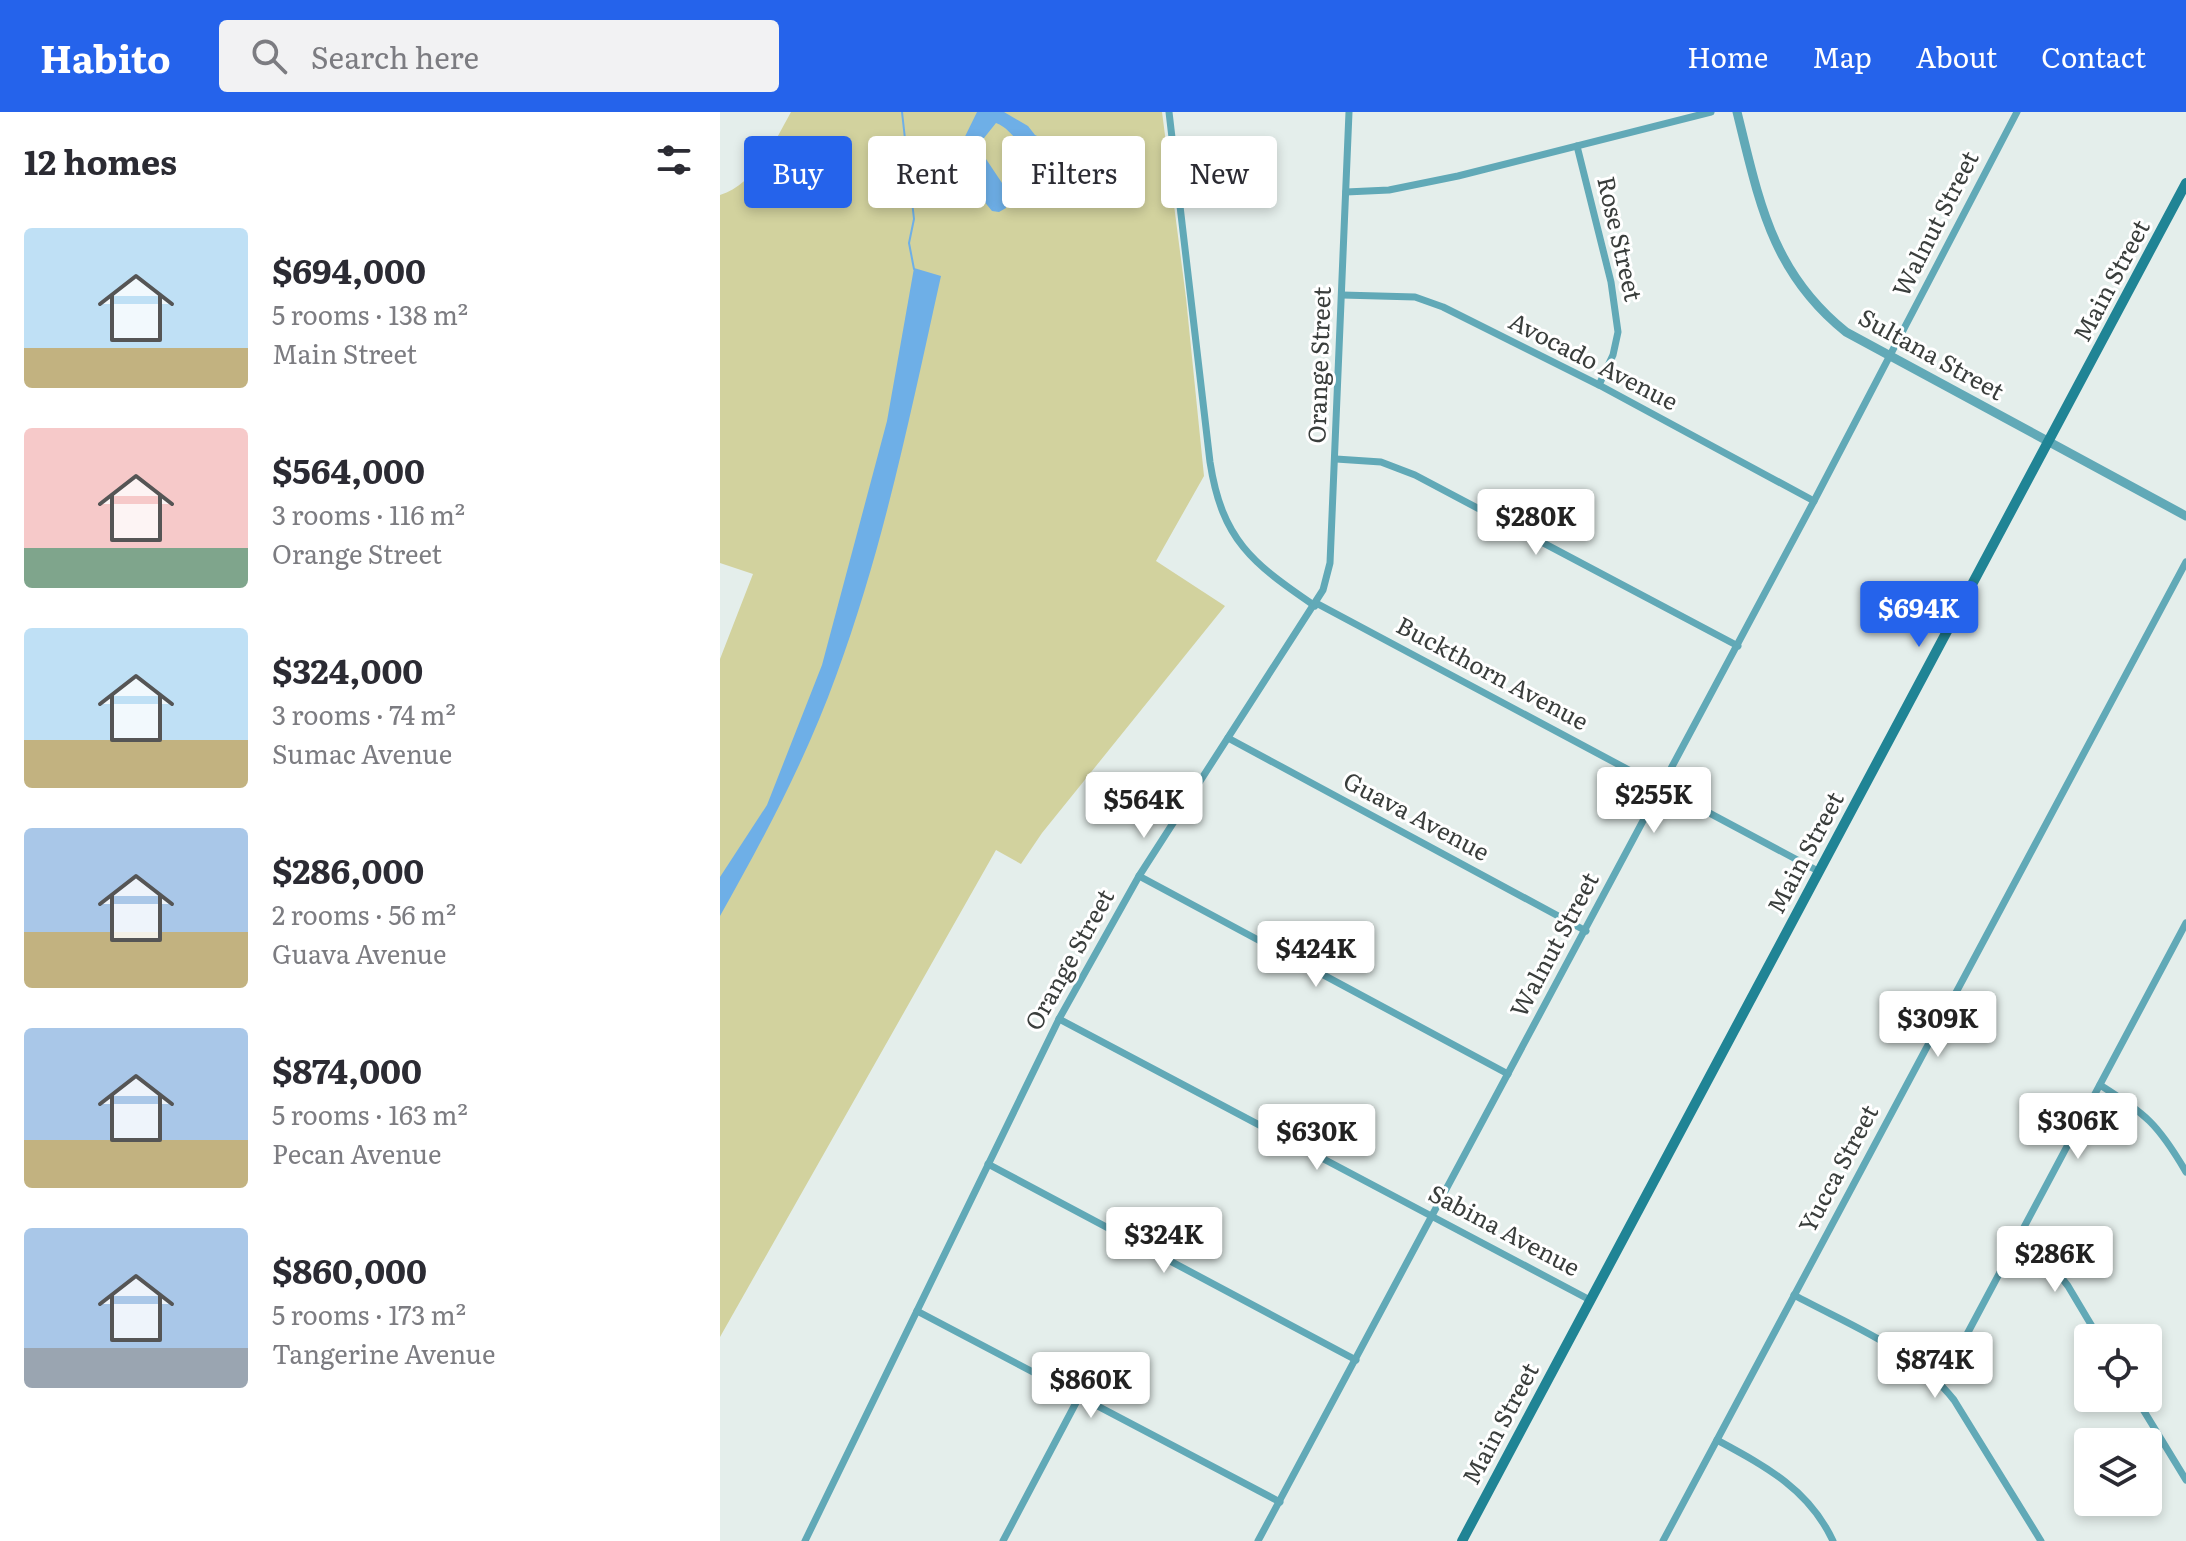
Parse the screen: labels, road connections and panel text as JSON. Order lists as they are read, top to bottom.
{
  "streets": {
    "main road": ["Main Street"],
    "street": [
      "Walnut Street",
      "Rose Street",
      "Sultana Street",
      "Avocado Avenue",
      "Orange Street",
      "Buckthorn Avenue",
      "Guava Avenue",
      "Yucca Street",
      "Sabina Avenue"
    ]
  },
  "crossings": [
    ["Walnut Street", "Sultana Street"],
    ["Walnut Street", "Avocado Avenue"],
    ["Walnut Street", "Buckthorn Avenue"],
    ["Walnut Street", "Guava Avenue"],
    ["Walnut Street", "Sabina Avenue"],
    ["Rose Street", "Avocado Avenue"],
    ["Main Street", "Sultana Street"],
    ["Main Street", "Buckthorn Avenue"],
    ["Main Street", "Sabina Avenue"],
    ["Avocado Avenue", "Orange Street"],
    ["Orange Street", "Buckthorn Avenue"],
    ["Orange Street", "Guava Avenue"],
    ["Orange Street", "Sabina Avenue"]
  ],
  "page": {
    "header": "Habito",
    "search": "Search here",
    "nav": [
      "Home",
      "Map",
      "About",
      "Contact"
    ],
    "heading": "12 homes",
    "chip": [
      "Buy",
      "Rent",
      "Filters",
      "New"
    ],
    "list": [
      {
        "name": "$694,000",
        "note": "5 rooms · 138 m² · Main Street"
      },
      {
        "name": "$564,000",
        "note": "3 rooms · 116 m² · Orange Street"
      },
      {
        "name": "$324,000",
        "note": "3 rooms · 74 m² · Sumac Avenue"
      },
      {
        "name": "$286,000",
        "note": "2 rooms · 56 m² · Guava Avenue"
      },
      {
        "name": "$874,000",
        "note": "5 rooms · 163 m² · Pecan Avenue"
      },
      {
        "name": "$860,000",
        "note": "5 rooms · 173 m² · Tangerine Avenue"
      }
    ],
    "price": [
      "$280K",
      "$694K",
      "$255K",
      "$564K",
      "$424K",
      "$309K",
      "$306K",
      "$630K",
      "$324K",
      "$286K",
      "$874K",
      "$860K"
    ]
  }
}
